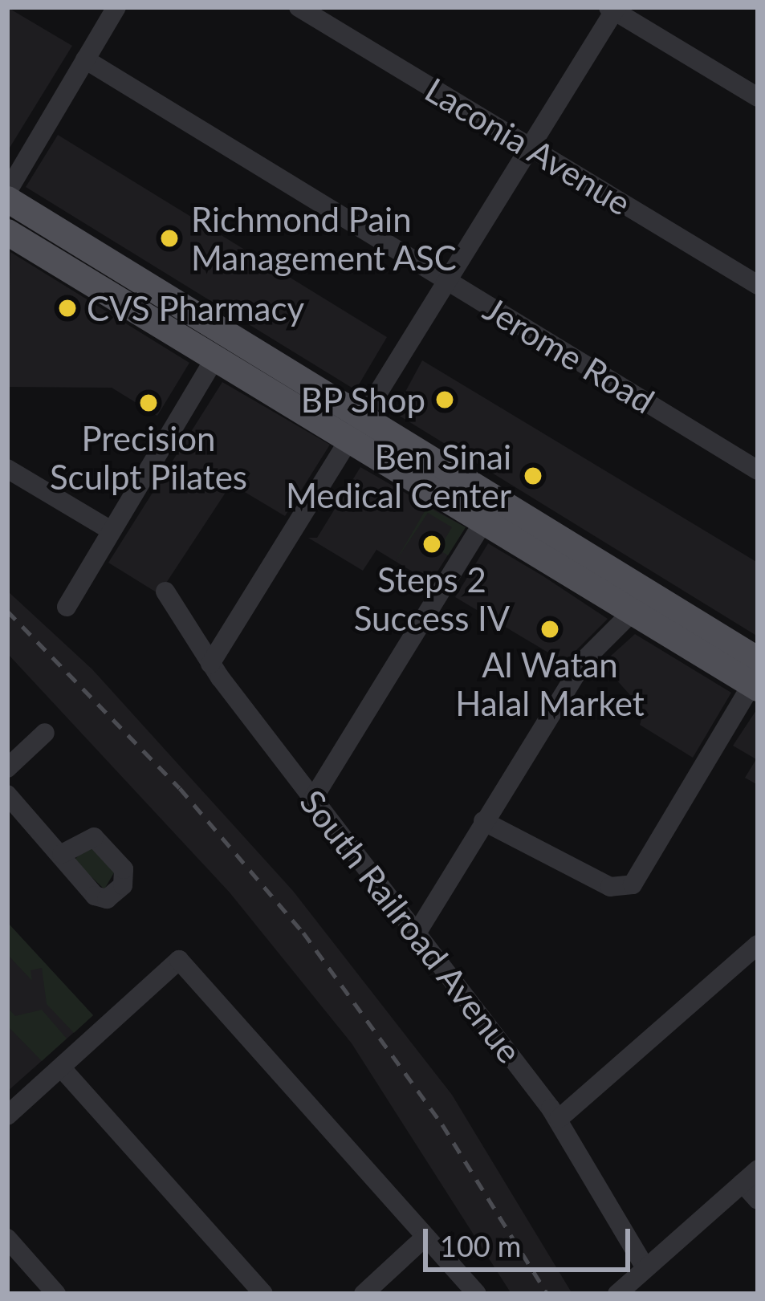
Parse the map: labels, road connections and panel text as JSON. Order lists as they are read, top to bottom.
{
  "streets": {
    "street": ["Laconia Avenue", "Jerome Road", "South Railroad Avenue"]
  },
  "places": [
    "Richmond Pain Management ASC",
    "CVS Pharmacy",
    "BP Shop",
    "Precision Sculpt Pilates",
    "Ben Sinai Medical Center",
    "Steps 2 Success IV",
    "Al Watan Halal Market"
  ],
  "scale_bar": "100 m"
}
